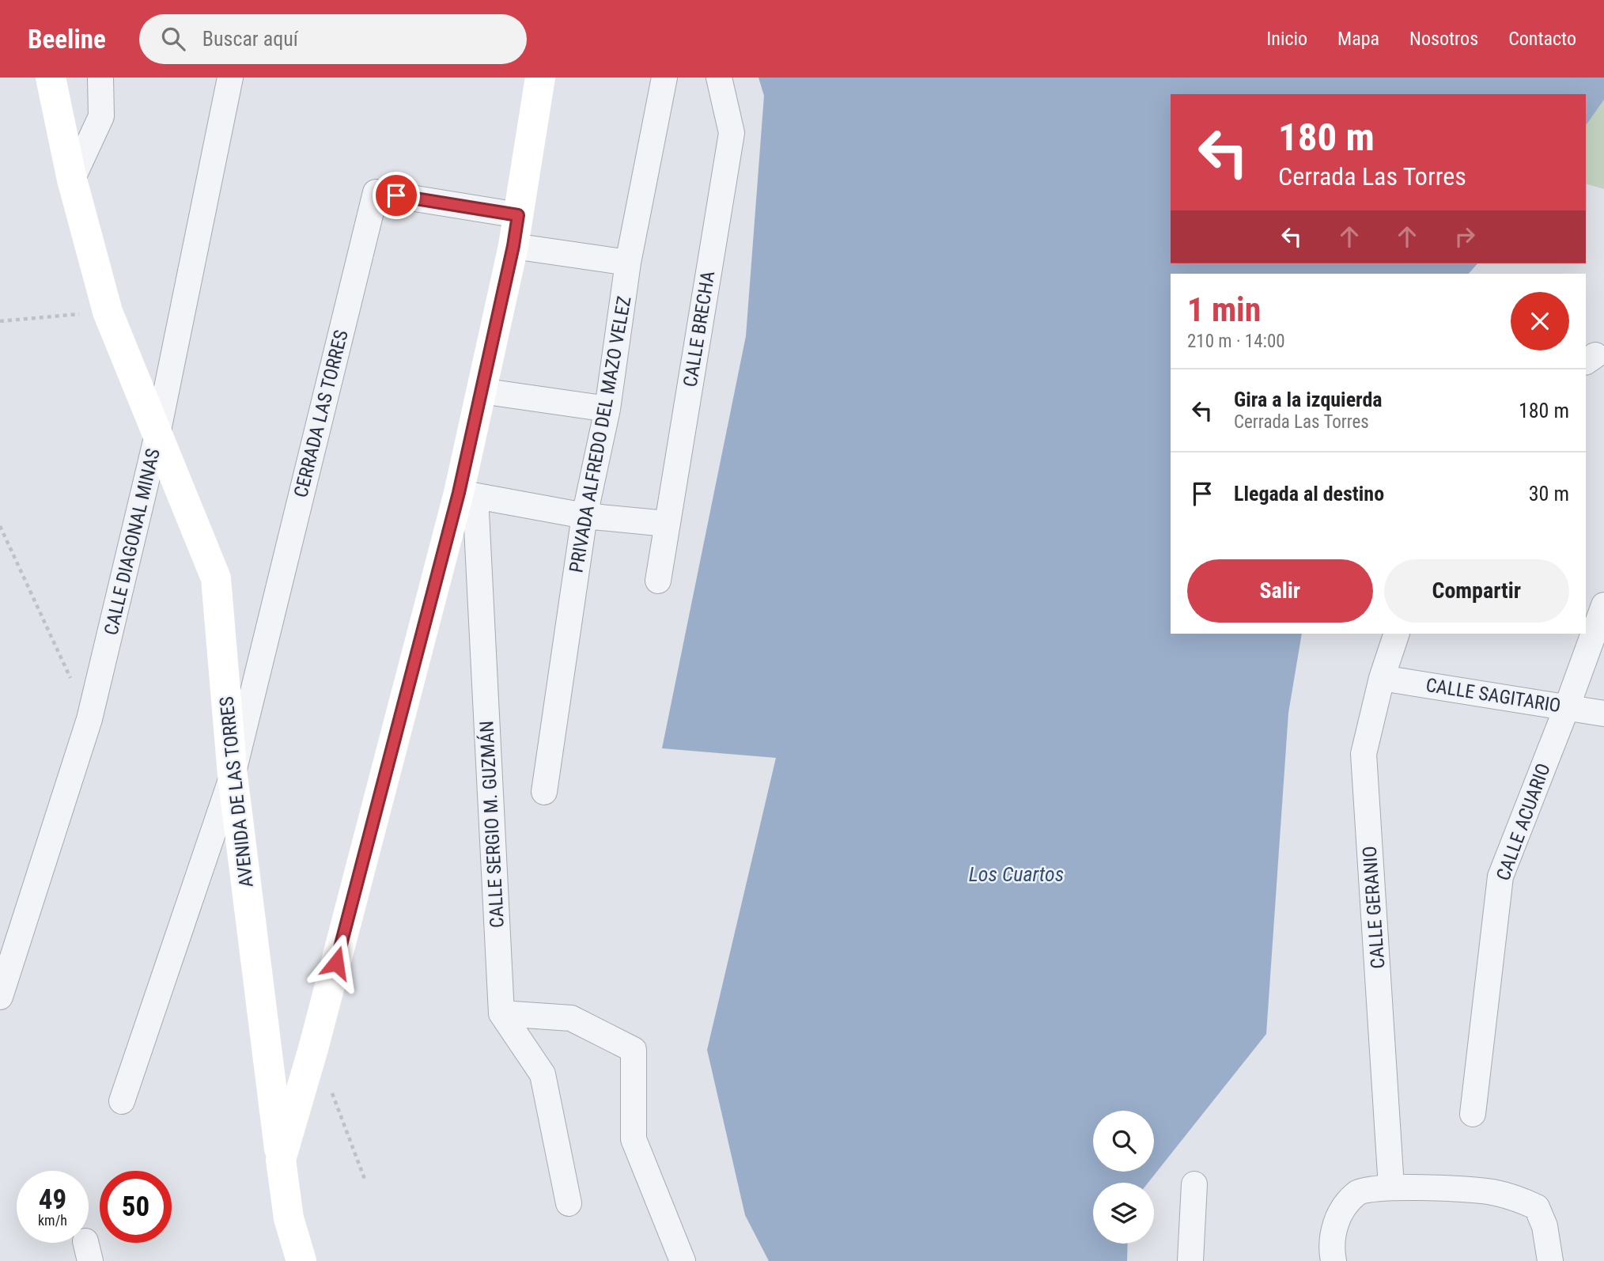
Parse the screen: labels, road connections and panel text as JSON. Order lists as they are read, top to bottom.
{
  "streets": {
    "main road": ["AVENIDA DE LAS TORRES"],
    "street": [
      "CALLE BRECHA",
      "CERRADA LAS TORRES",
      "PRIVADA ALFREDO DEL MAZO VELEZ",
      "CALLE DIAGONAL MINAS",
      "CALLE SAGITARIO",
      "CALLE ACUARIO",
      "CALLE SERGIO M. GUZMÁN",
      "CALLE GERANIO"
    ]
  },
  "crossings": [
    ["CERRADA LAS TORRES", "AVENIDA DE LAS TORRES"],
    ["CALLE DIAGONAL MINAS", "AVENIDA DE LAS TORRES"],
    ["CALLE SAGITARIO", "CALLE ACUARIO"],
    ["CALLE SAGITARIO", "CALLE GERANIO"]
  ],
  "water": ["Los Cuartos"],
  "page": {
    "header": "Beeline",
    "search": "Buscar aquí",
    "nav": [
      "Inicio",
      "Mapa",
      "Nosotros",
      "Contacto"
    ],
    "turn": ["180 m", "Cerrada Las Torres"],
    "heading": ["1 min", "210 m · 14:00"],
    "list": [
      {
        "name": "Gira a la izquierda",
        "note": "Cerrada Las Torres",
        "value": "180 m"
      },
      {
        "name": "Llegada al destino",
        "value": "30 m"
      }
    ],
    "buttons": ["Salir", "Compartir"],
    "speed": "49 km/h",
    "limit": "50"
  }
}
